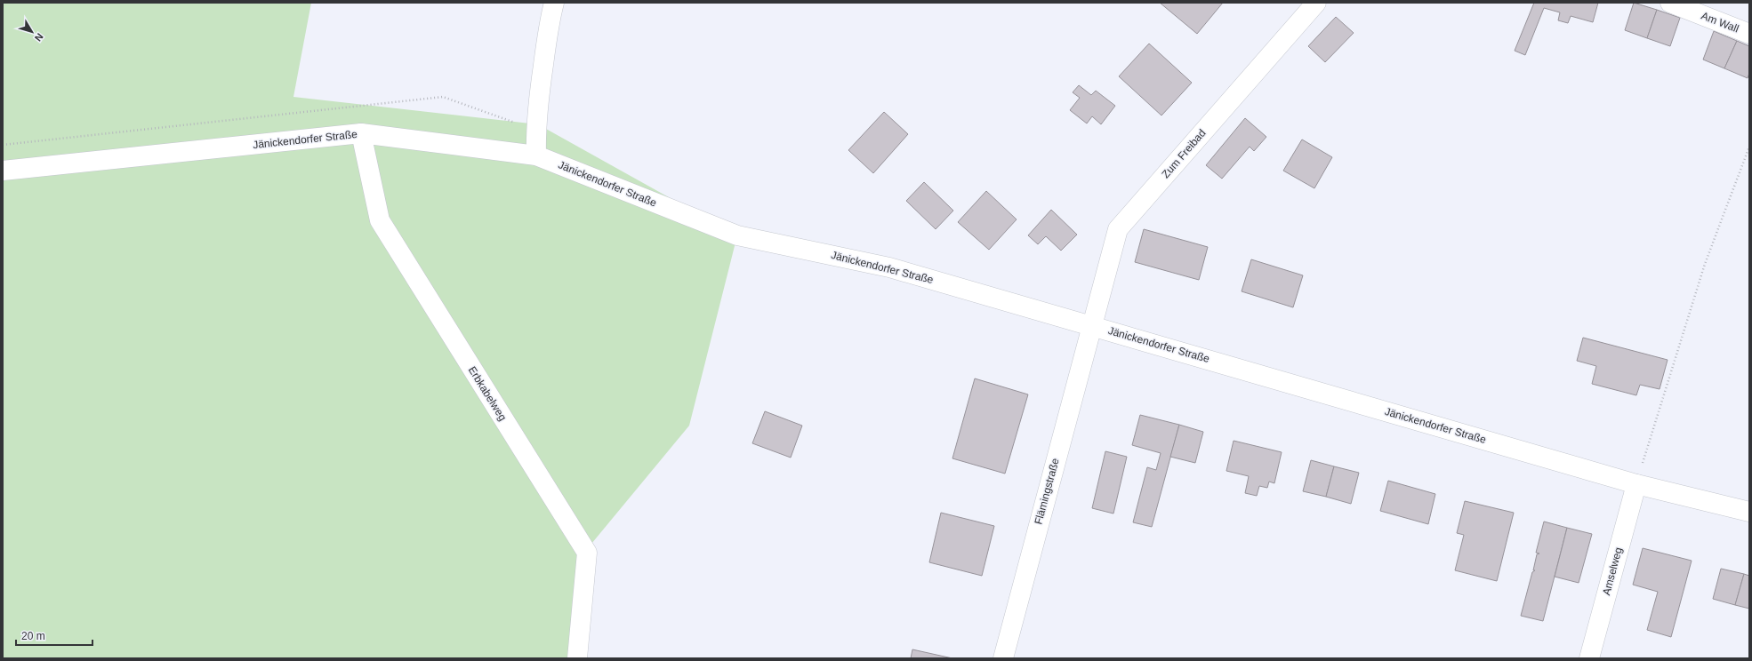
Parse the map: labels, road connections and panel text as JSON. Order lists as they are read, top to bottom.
{
  "streets": {
    "main road": [
      "Am Wall",
      "Jänickendorfer Straße",
      "Zum Freibad",
      "Erbkabelweg",
      "Flämingstraße",
      "Amselweg"
    ]
  },
  "crossings": [
    ["Jänickendorfer Straße", "Zum Freibad"],
    ["Jänickendorfer Straße", "Erbkabelweg"],
    ["Jänickendorfer Straße", "Flämingstraße"],
    ["Jänickendorfer Straße", "Amselweg"],
    ["Zum Freibad", "Flämingstraße"]
  ],
  "scale_bar": "20 m",
  "north": "bottom right"
}
